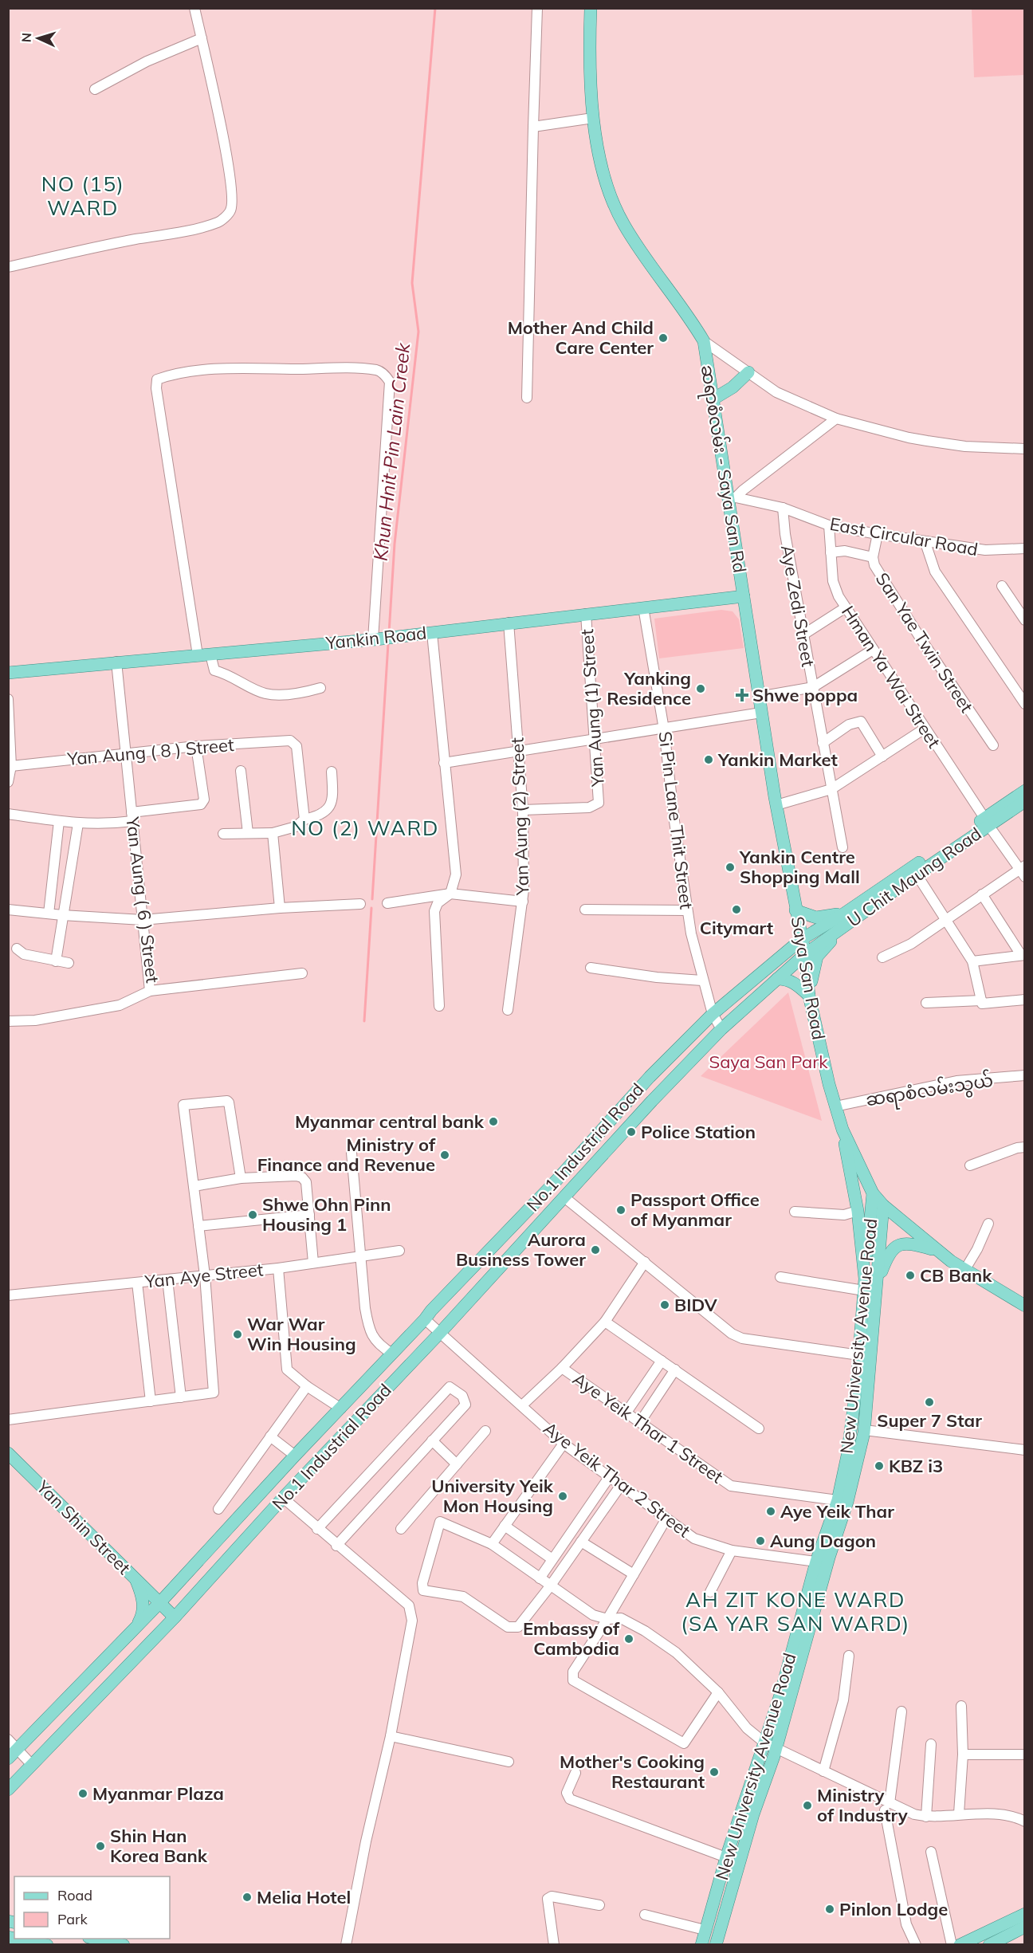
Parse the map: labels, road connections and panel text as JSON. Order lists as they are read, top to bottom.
{
  "streets": {
    "main road": [
      "ဆရာစံလမ်း - Saya San Rd",
      "Yankin Road",
      "U Chit Maung Road",
      "Saya San Road",
      "No.1 Industrial Road",
      "New University Avenue Road",
      "Yan Shin Street"
    ],
    "street": [
      "East Circular Road",
      "Aye Zedi Street",
      "San Yae Twin Street",
      "Hman Ya Wai Street",
      "Yan Aung (1) Street",
      "Yan Aung ( 8 ) Street",
      "Yan Aung (2) Street",
      "Si Pin Lane Thit Street",
      "Yan Aung ( 6 ) Street",
      "ဆရာစံလမ်းသွယ်",
      "Yan Aye Street",
      "Aye Yeik Thar 1 Street",
      "Aye Yeik Thar 2 Street"
    ]
  },
  "crossings": [
    ["ဆရာစံလမ်း - Saya San Rd", "East Circular Road"],
    ["ဆရာစံလမ်း - Saya San Rd", "Yankin Road"],
    ["ဆရာစံလမ်း - Saya San Rd", "Saya San Road"],
    ["East Circular Road", "Aye Zedi Street"],
    ["East Circular Road", "San Yae Twin Street"],
    ["East Circular Road", "Hman Ya Wai Street"],
    ["Yankin Road", "Yan Aung (1) Street"],
    ["Yankin Road", "Yan Aung (2) Street"],
    ["Yankin Road", "Si Pin Lane Thit Street"],
    ["Yankin Road", "Yan Aung ( 6 ) Street"],
    ["Yankin Road", "Saya San Road"],
    ["Hman Ya Wai Street", "U Chit Maung Road"],
    ["Yan Aung (1) Street", "Yan Aung (2) Street"],
    ["Yan Aung ( 8 ) Street", "Yan Aung ( 6 ) Street"],
    ["Si Pin Lane Thit Street", "No.1 Industrial Road"],
    ["U Chit Maung Road", "Saya San Road"],
    ["Saya San Road", "ဆရာစံလမ်းသွယ်"],
    ["Saya San Road", "New University Avenue Road"],
    ["No.1 Industrial Road", "Aye Yeik Thar 2 Street"],
    ["No.1 Industrial Road", "Yan Shin Street"],
    ["New University Avenue Road", "Aye Yeik Thar 1 Street"],
    ["New University Avenue Road", "Aye Yeik Thar 2 Street"]
  ],
  "districts": ["NO (15) WARD", "NO (2) WARD", "AH ZIT KONE WARD (SA YAR SAN WARD)"],
  "water": ["Khun Hnit Pin Lain Creek"],
  "parks": ["Saya San Park"],
  "places": {
    "other": [
      "Mother And Child Care Center",
      "Yanking Residence",
      "Yankin Market",
      "Yankin Centre Shopping Mall",
      "Citymart",
      "Myanmar central bank",
      "Police Station",
      "Ministry of Finance and Revenue",
      "Passport Office of Myanmar",
      "Shwe Ohn Pinn Housing 1",
      "Aurora Business Tower",
      "CB Bank",
      "BIDV",
      "War War Win Housing",
      "Super 7 Star",
      "KBZ i3",
      "University Yeik Mon Housing",
      "Aye Yeik Thar",
      "Aung Dagon",
      "Embassy of Cambodia",
      "Mother's Cooking Restaurant",
      "Myanmar Plaza",
      "Ministry of Industry",
      "Shin Han Korea Bank",
      "Melia Hotel",
      "Pinlon Lodge"
    ],
    "health": ["Shwe poppa"]
  },
  "legend": ["Road", "Park"],
  "north": "left"
}
